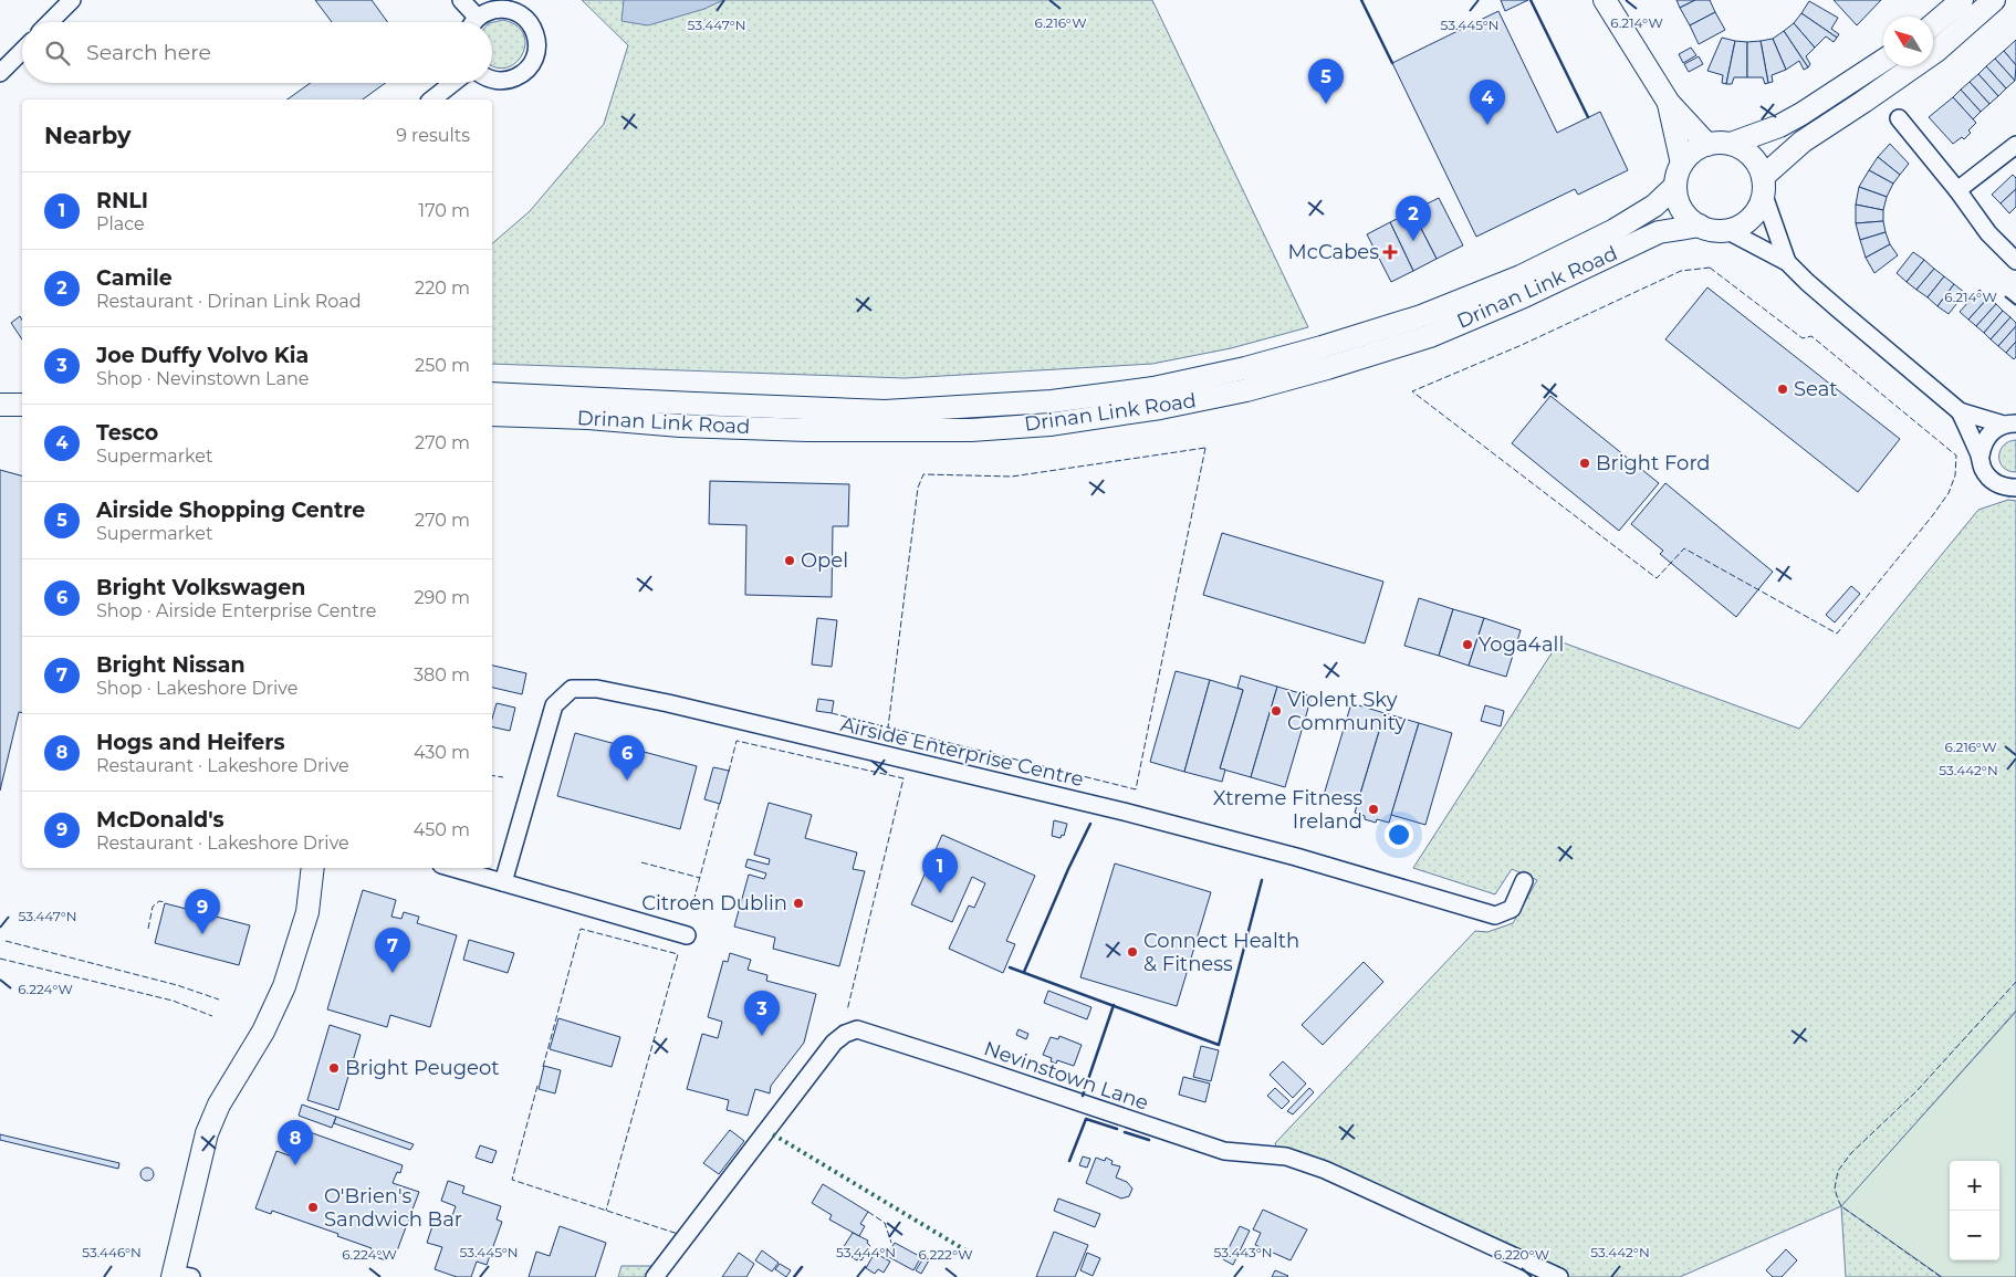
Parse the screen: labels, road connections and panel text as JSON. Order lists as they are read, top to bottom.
{
  "streets": {
    "main road": ["Drinan Link Road"],
    "street": ["Airside Enterprise Centre", "Nevinstown Lane"]
  },
  "places": {
    "health": ["McCabes"],
    "other": [
      "Seat",
      "Bright Ford",
      "Opel",
      "Yoga4all",
      "Violent Sky Community",
      "Xtreme Fitness Ireland",
      "Citroen Dublin",
      "Connect Health & Fitness",
      "Bright Peugeot",
      "O'Brien's Sandwich Bar"
    ]
  },
  "north": "top left",
  "page": {
    "search": "Search here",
    "pins": [
      "5",
      "4",
      "2",
      "6",
      "1",
      "9",
      "7",
      "3",
      "8"
    ],
    "heading": ["Nearby", "9 results"],
    "list": [
      {
        "mark": "1",
        "name": "RNLI",
        "note": "Place",
        "value": "170 m"
      },
      {
        "mark": "2",
        "name": "Camile",
        "note": "Restaurant · Drinan Link Road",
        "value": "220 m"
      },
      {
        "mark": "3",
        "name": "Joe Duffy Volvo Kia",
        "note": "Shop · Nevinstown Lane",
        "value": "250 m"
      },
      {
        "mark": "4",
        "name": "Tesco",
        "note": "Supermarket",
        "value": "270 m"
      },
      {
        "mark": "5",
        "name": "Airside Shopping Centre",
        "note": "Supermarket",
        "value": "270 m"
      },
      {
        "mark": "6",
        "name": "Bright Volkswagen",
        "note": "Shop · Airside Enterprise Centre",
        "value": "290 m"
      },
      {
        "mark": "7",
        "name": "Bright Nissan",
        "note": "Shop · Lakeshore Drive",
        "value": "380 m"
      },
      {
        "mark": "8",
        "name": "Hogs and Heifers",
        "note": "Restaurant · Lakeshore Drive",
        "value": "430 m"
      },
      {
        "mark": "9",
        "name": "McDonald's",
        "note": "Restaurant · Lakeshore Drive",
        "value": "450 m"
      }
    ],
    "map_buttons": ["+", "−"]
  },
  "coordinates": [
    "6.216°W",
    "6.214°W",
    "53.447°N",
    "53.445°N",
    "53.442°N",
    "6.224°W",
    "53.446°N",
    "53.444°N",
    "53.443°N",
    "6.222°W",
    "6.220°W"
  ]
}
